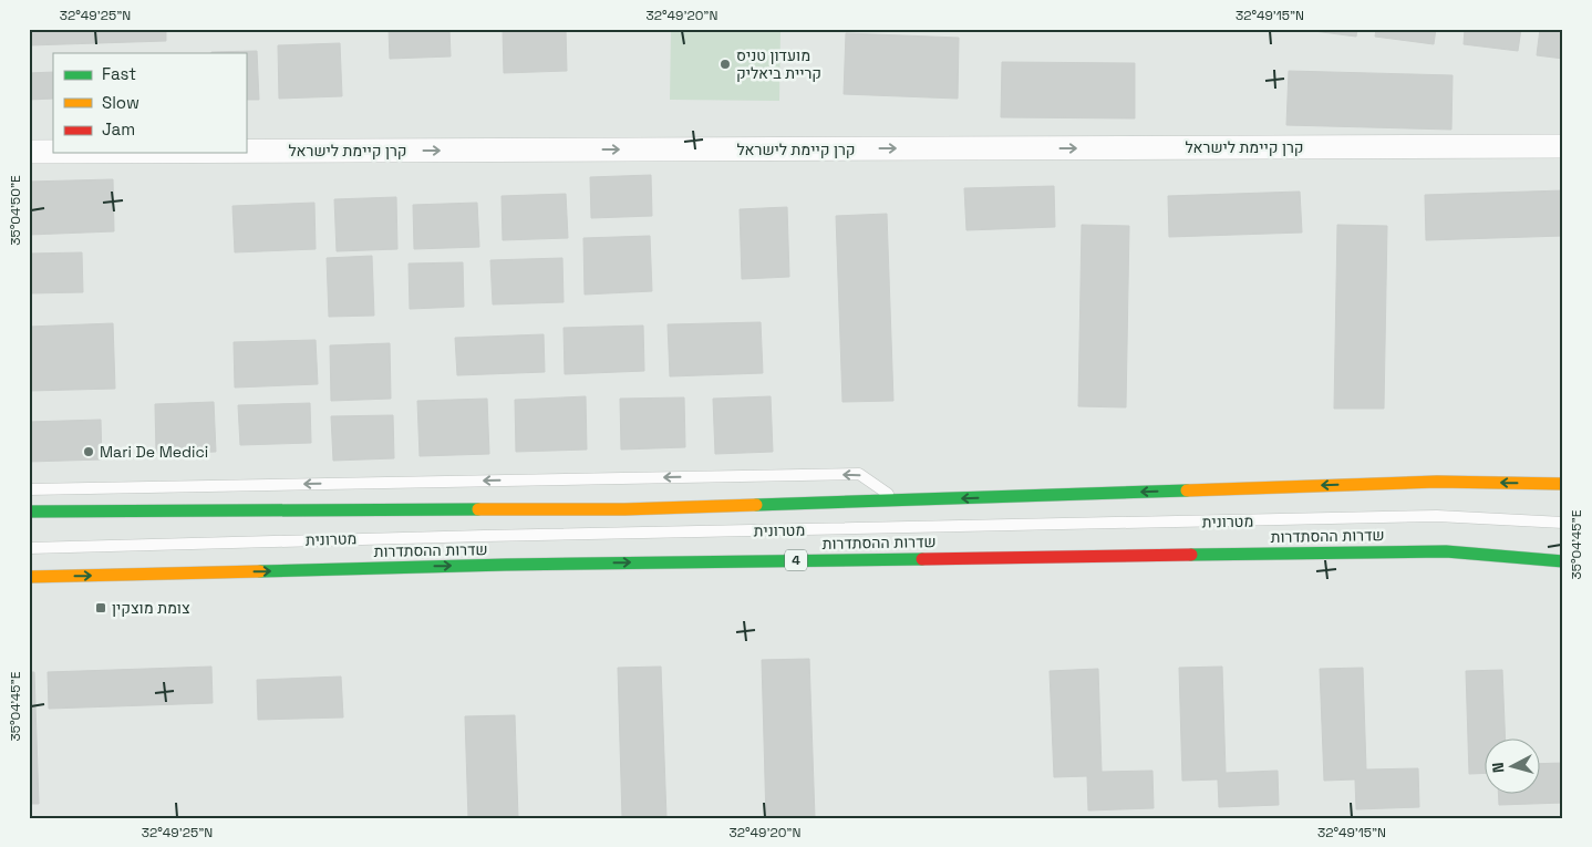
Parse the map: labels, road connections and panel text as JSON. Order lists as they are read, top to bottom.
{
  "streets": {
    "highway": ["שדרות ההסתדרות", "4"],
    "street": ["קרן קיימת לישראל"],
    "lane": ["מטרונית"]
  },
  "one_way": ["קרן קיימת לישראל"],
  "places": {
    "other": ["מועדון טניס קריית ביאליק", "Mari De Medici"],
    "transit": ["צומת מוצקין"]
  },
  "legend": ["Fast", "Slow", "Jam"],
  "north": "left",
  "coordinates": [
    "32°49'25\"N",
    "32°49'20\"N",
    "32°49'15\"N",
    "35°04'50\"E",
    "35°04'45\"E"
  ]
}
